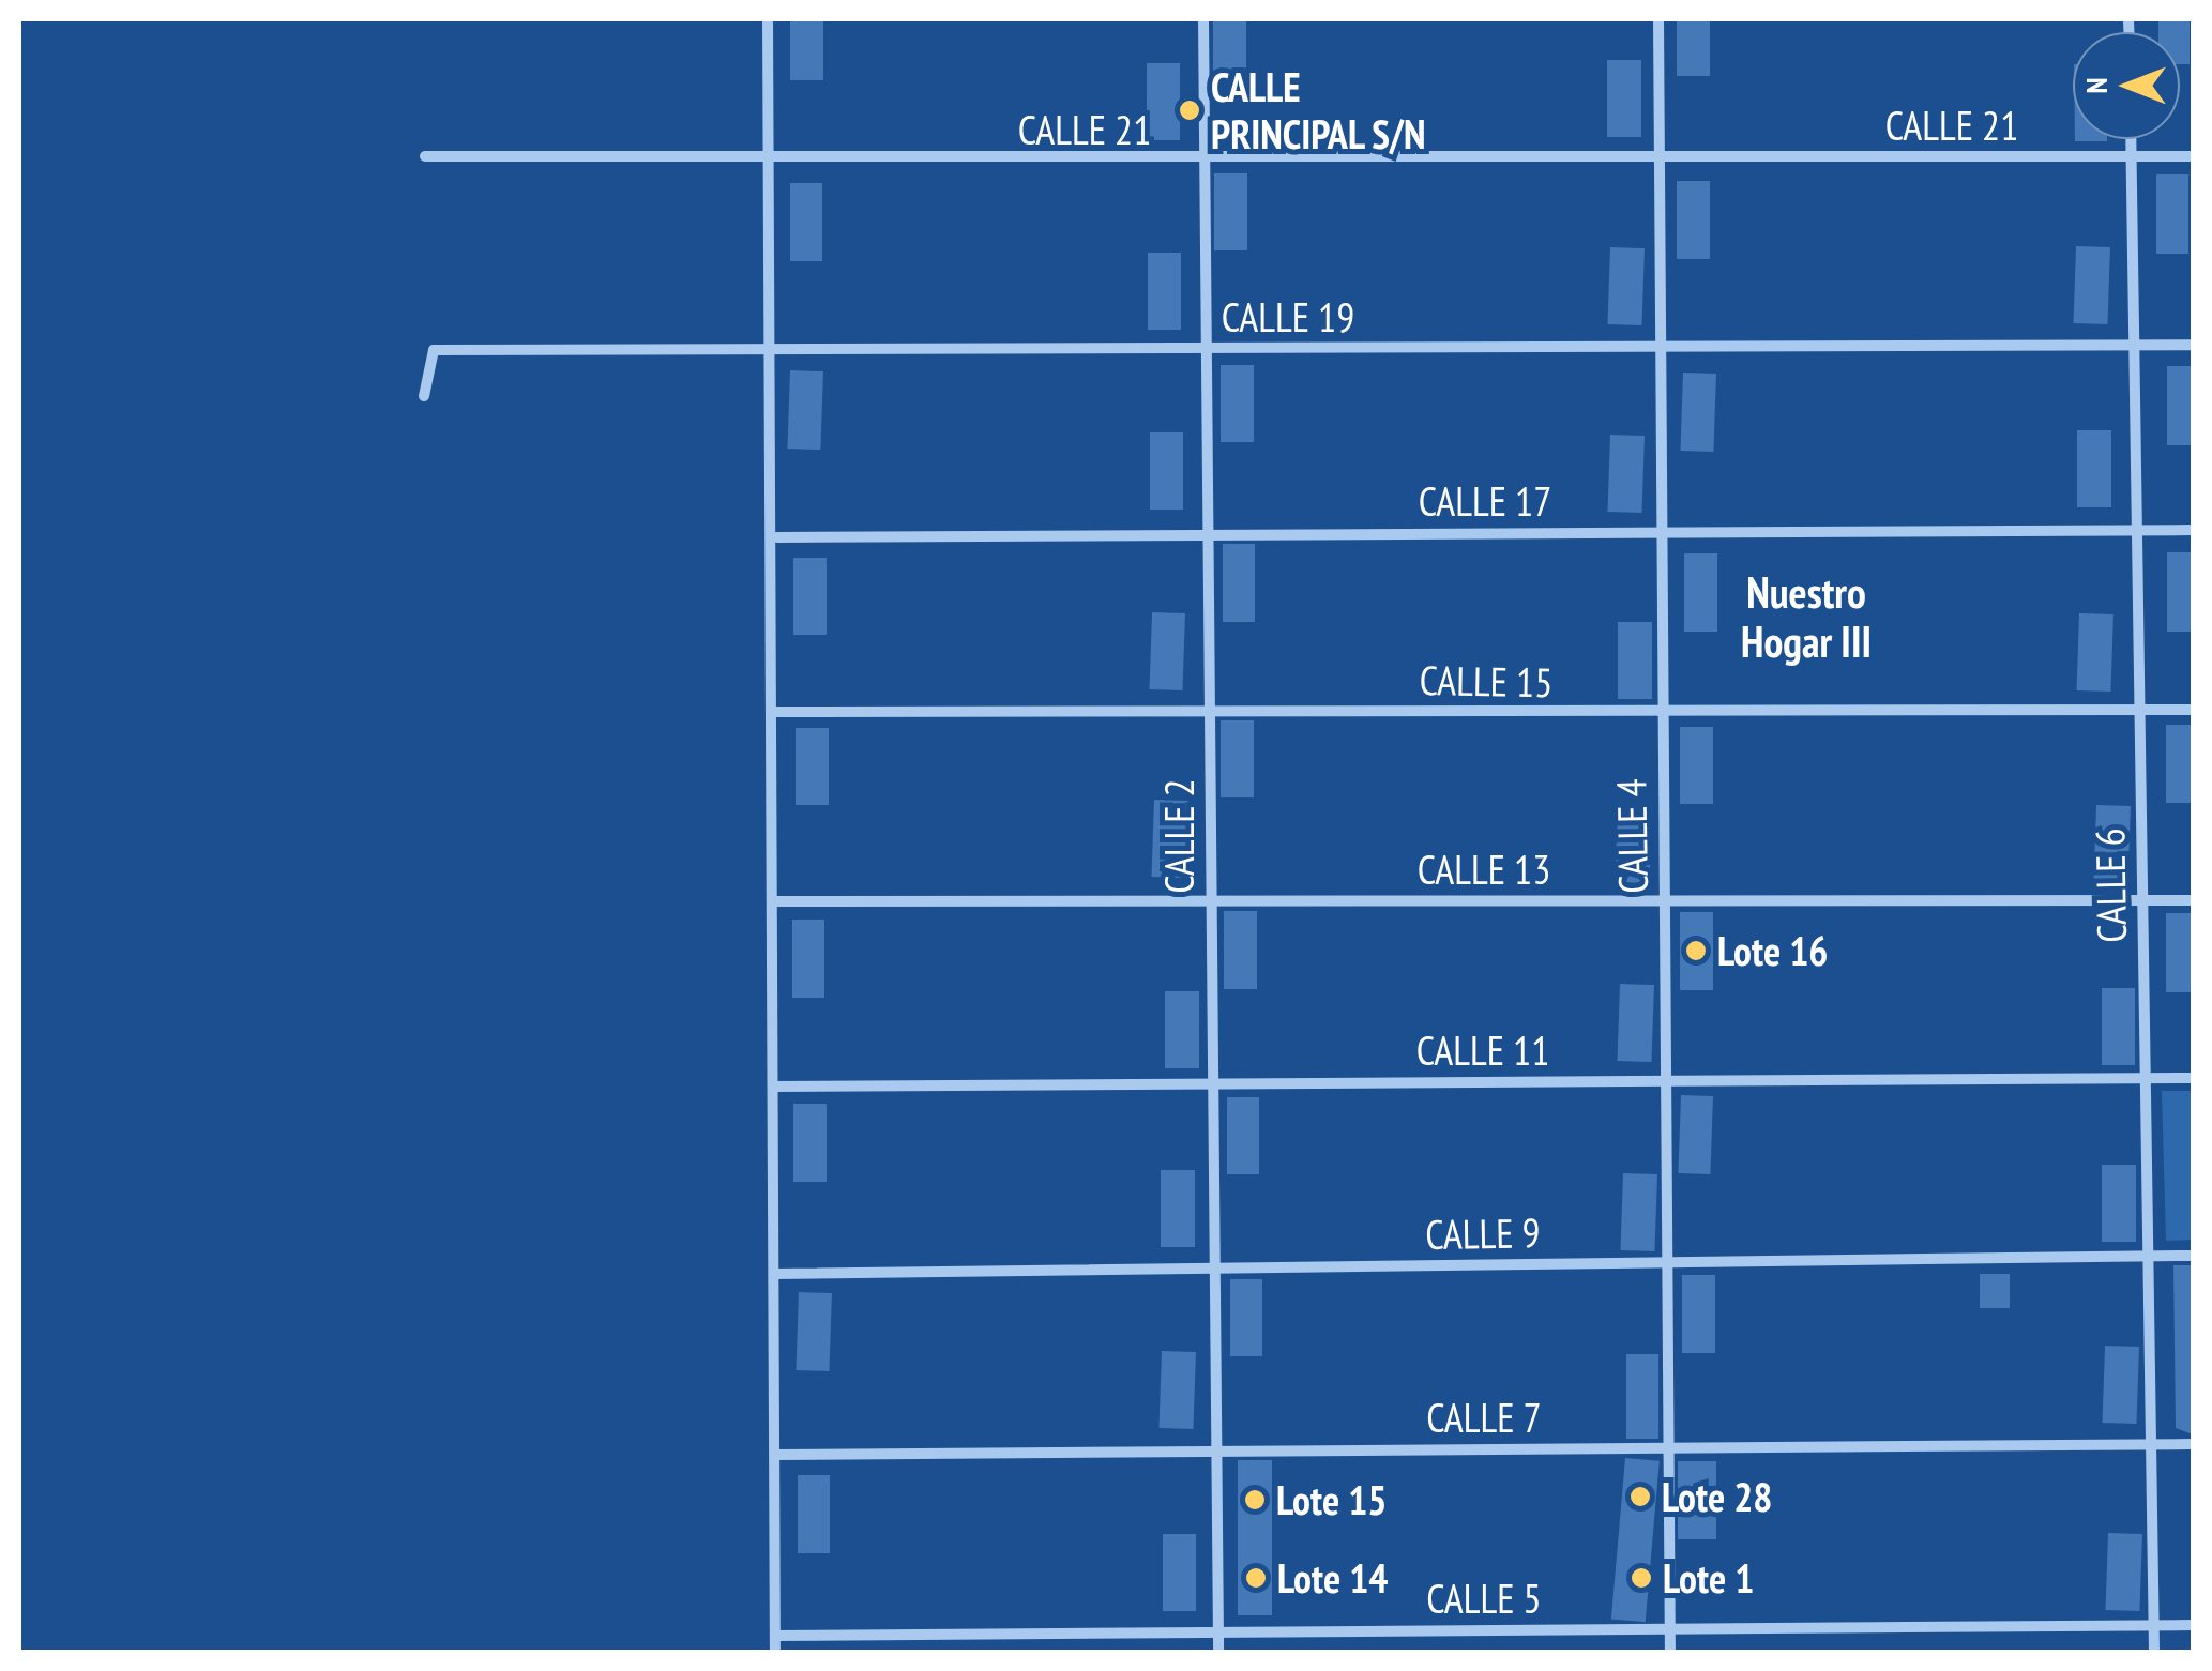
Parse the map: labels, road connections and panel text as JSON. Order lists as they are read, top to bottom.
{
  "streets": {
    "street": [
      "CALLE 21",
      "CALLE 19",
      "CALLE 17",
      "CALLE 15",
      "CALLE 2",
      "CALLE 4",
      "CALLE 13",
      "CALLE 6",
      "CALLE 11",
      "CALLE 9",
      "CALLE 7",
      "CALLE 5"
    ]
  },
  "crossings": [
    ["CALLE 21", "CALLE 2"],
    ["CALLE 21", "CALLE 4"],
    ["CALLE 21", "CALLE 6"],
    ["CALLE 19", "CALLE 2"],
    ["CALLE 19", "CALLE 4"],
    ["CALLE 19", "CALLE 6"],
    ["CALLE 17", "CALLE 2"],
    ["CALLE 17", "CALLE 4"],
    ["CALLE 17", "CALLE 6"],
    ["CALLE 15", "CALLE 2"],
    ["CALLE 15", "CALLE 4"],
    ["CALLE 15", "CALLE 6"],
    ["CALLE 2", "CALLE 13"],
    ["CALLE 2", "CALLE 11"],
    ["CALLE 2", "CALLE 9"],
    ["CALLE 2", "CALLE 7"],
    ["CALLE 2", "CALLE 5"],
    ["CALLE 4", "CALLE 13"],
    ["CALLE 4", "CALLE 11"],
    ["CALLE 4", "CALLE 9"],
    ["CALLE 4", "CALLE 7"],
    ["CALLE 4", "CALLE 5"],
    ["CALLE 13", "CALLE 6"],
    ["CALLE 6", "CALLE 11"],
    ["CALLE 6", "CALLE 9"],
    ["CALLE 6", "CALLE 7"],
    ["CALLE 6", "CALLE 5"]
  ],
  "districts": ["Nuestro Hogar III"],
  "places": [
    "CALLE PRINCIPAL S/N",
    "Lote 16",
    "Lote 28",
    "Lote 15",
    "Lote 14",
    "Lote 1"
  ],
  "north": "left"
}
